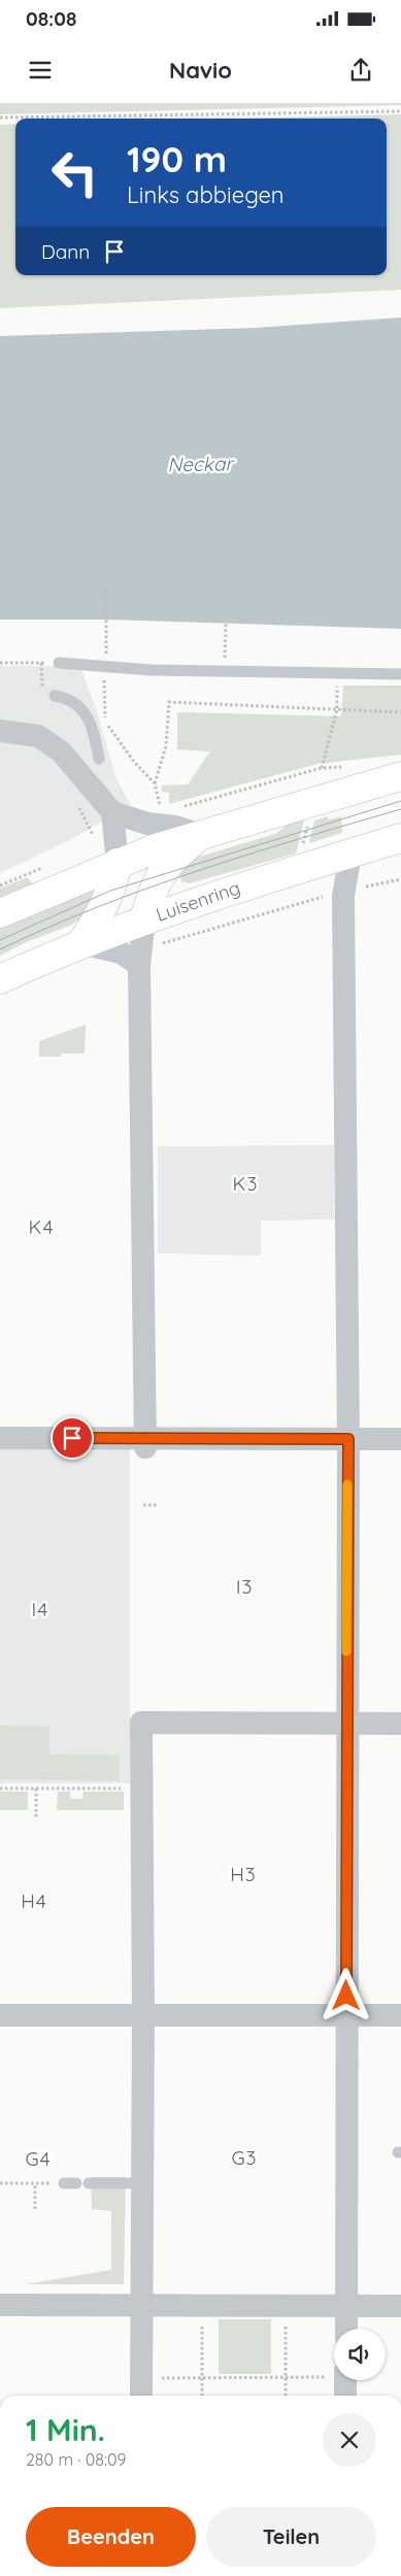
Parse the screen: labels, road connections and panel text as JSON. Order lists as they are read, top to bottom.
{
  "streets": {
    "main road": ["Luisenring"]
  },
  "districts": [
    "K3",
    "K4",
    "I3",
    "I4",
    "H3",
    "H4",
    "G3",
    "G4"
  ],
  "water": ["Neckar"],
  "page": {
    "status": "08:08",
    "header": "Navio",
    "turn": ["190 m", "Links abbiegen"],
    "then": "Dann",
    "heading": ["1 Min.", "280 m · 08:09"],
    "buttons": ["Beenden", "Teilen"]
  }
}
